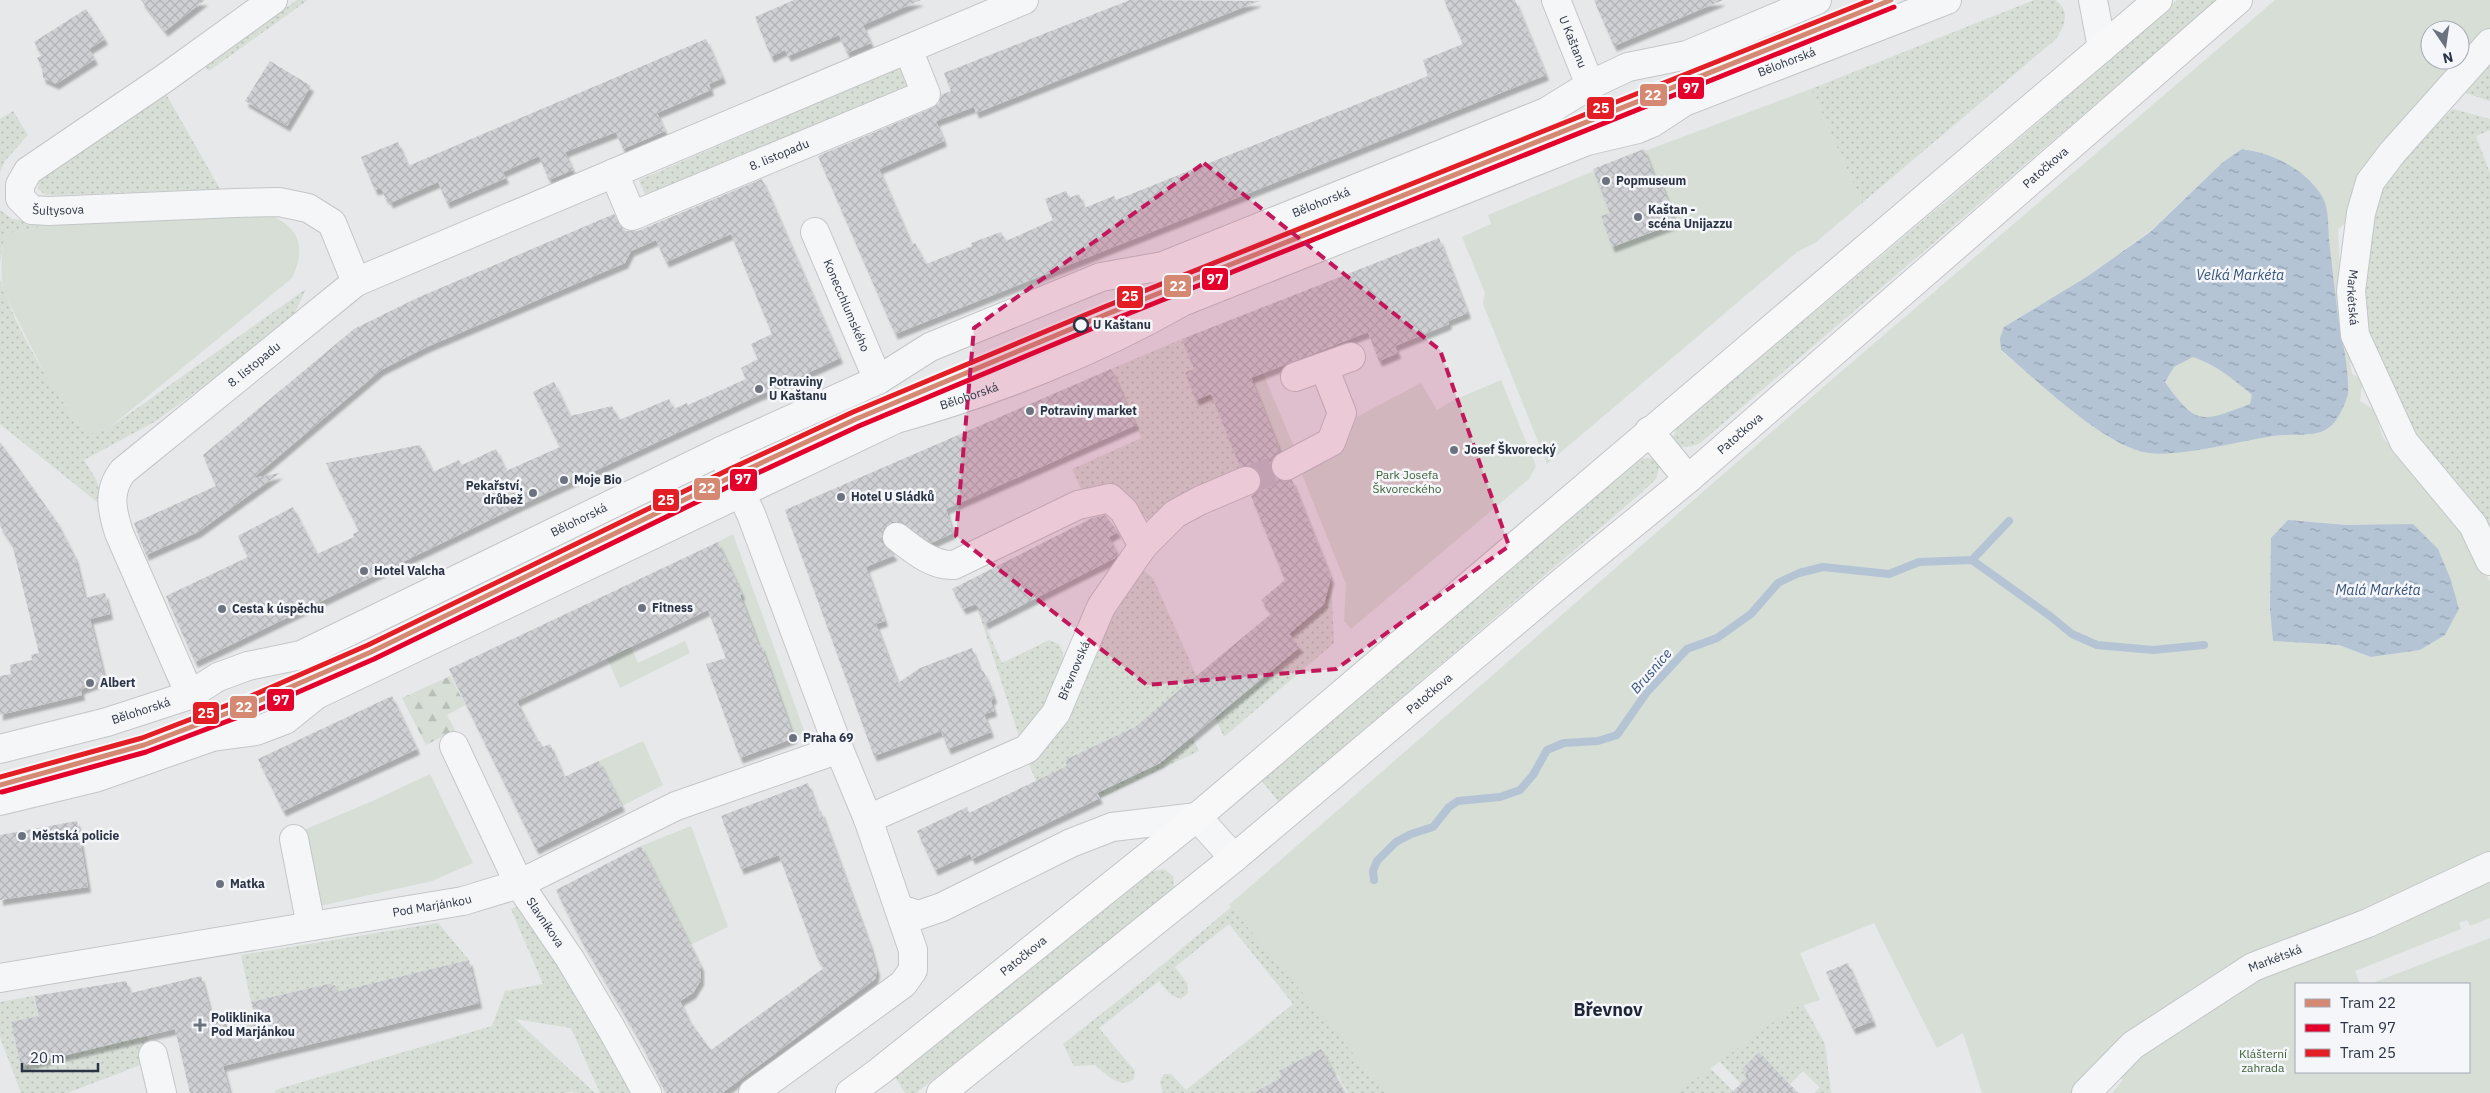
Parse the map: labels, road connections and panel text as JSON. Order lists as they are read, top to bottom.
{
  "streets": {
    "main road": ["Patočkova"],
    "street": [
      "U Kaštanu",
      "Bělohorská",
      "8. listopadu",
      "Šultysova",
      "Markétská",
      "Konecchlumského",
      "Břevnovská",
      "Pod Marjánkou",
      "Slavníkova"
    ]
  },
  "crossings": [
    ["U Kaštanu", "Bělohorská"],
    ["Bělohorská", "8. listopadu"],
    ["Bělohorská", "Konecchlumského"],
    ["8. listopadu", "Šultysova"],
    ["Pod Marjánkou", "Slavníkova"]
  ],
  "districts": ["Břevnov"],
  "water": ["Velká Markéta", "Malá Markéta", "Brusnice"],
  "parks": ["Park Josefa Škvoreckého", "Klášterní zahrada"],
  "places": {
    "other": [
      "Popmuseum",
      "Kaštan - scéna Unijazzu",
      "U Kaštanu",
      "Potraviny U Kaštanu",
      "Potraviny market",
      "Josef Škvorecký",
      "Moje Bio",
      "Pekařství, drůbež",
      "Hotel U Sládků",
      "Hotel Valcha",
      "Fitness",
      "Cesta k úspěchu",
      "Albert",
      "Praha 69",
      "Městská policie",
      "Matka"
    ],
    "health": ["Poliklinika Pod Marjánkou"]
  },
  "lines": ["tram line 22", "tram line 25", "tram line 97"],
  "legend": ["Tram 22", "Tram 97", "Tram 25"],
  "scale_bar": "20 m",
  "north": "bottom"
}
